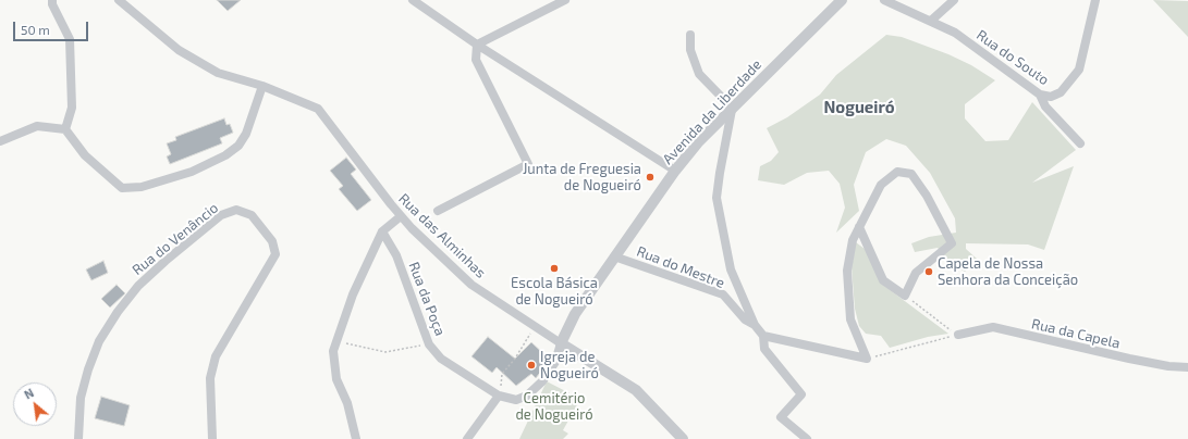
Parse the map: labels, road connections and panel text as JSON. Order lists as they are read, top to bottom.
{
  "streets": {
    "street": [
      "Rua do Souto",
      "Avenida da Liberdade",
      "Rua das Alminhas",
      "Rua do Venâncio",
      "Rua do Mestre",
      "Rua da Poça",
      "Rua da Capela"
    ]
  },
  "crossings": [
    ["Avenida da Liberdade", "Rua das Alminhas"],
    ["Avenida da Liberdade", "Rua do Mestre"]
  ],
  "districts": ["Nogueiró"],
  "parks": ["Cemitério de Nogueiró"],
  "places": [
    "Junta de Freguesia de Nogueiró",
    "Escola Básica de Nogueiró",
    "Capela de Nossa Senhora da Conceição",
    "Igreja de Nogueiró"
  ],
  "scale_bar": "50 m",
  "north": "top left"
}
